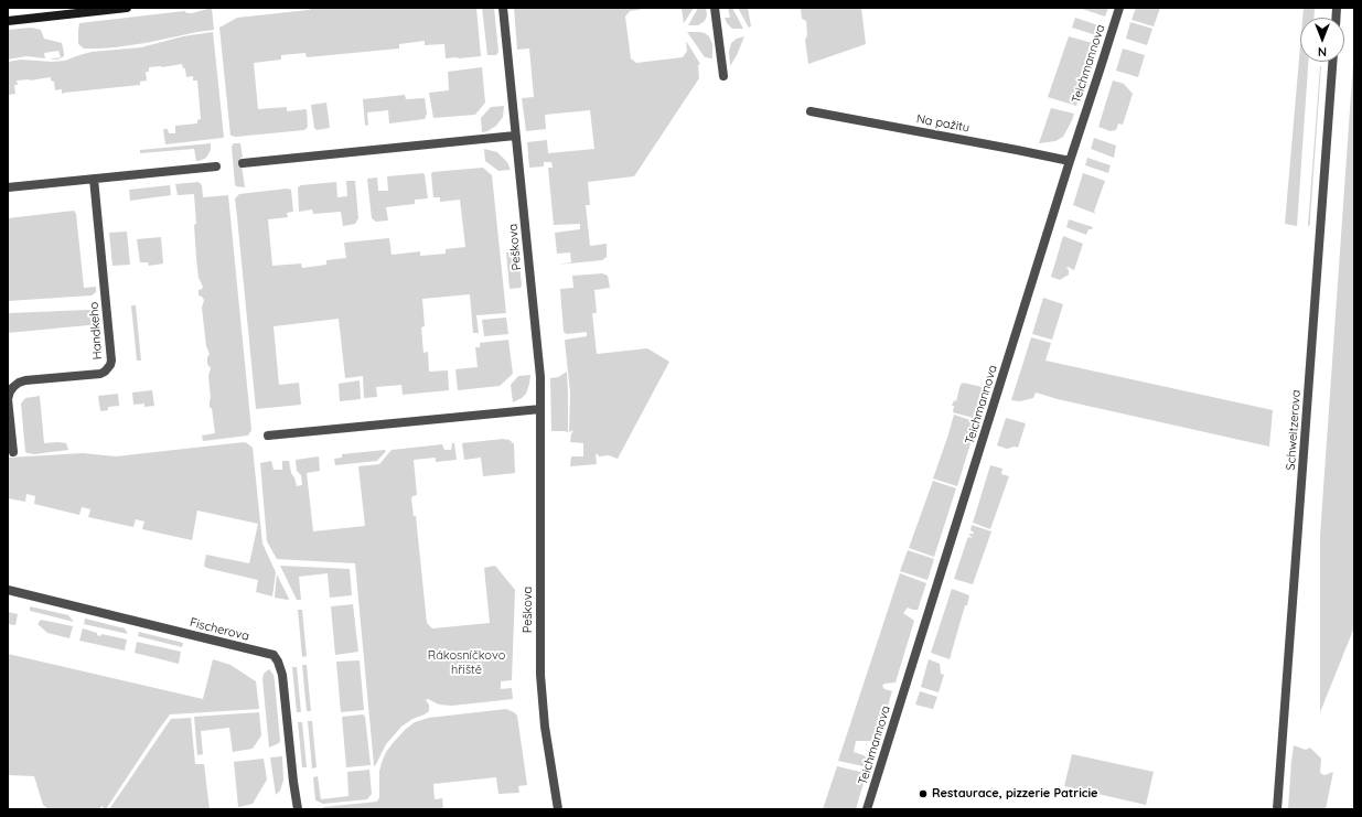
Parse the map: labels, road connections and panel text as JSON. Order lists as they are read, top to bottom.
{
  "streets": {
    "street": [
      "Teichmannova",
      "Na pažitu",
      "Peškova",
      "Handkeho",
      "Schweitzerova",
      "Fischerova"
    ]
  },
  "crossings": [
    ["Teichmannova", "Na pažitu"]
  ],
  "parks": ["Rákosníčkovo hřiště"],
  "places": ["Restaurace, pizzerie Patricie"],
  "north": "bottom"
}
